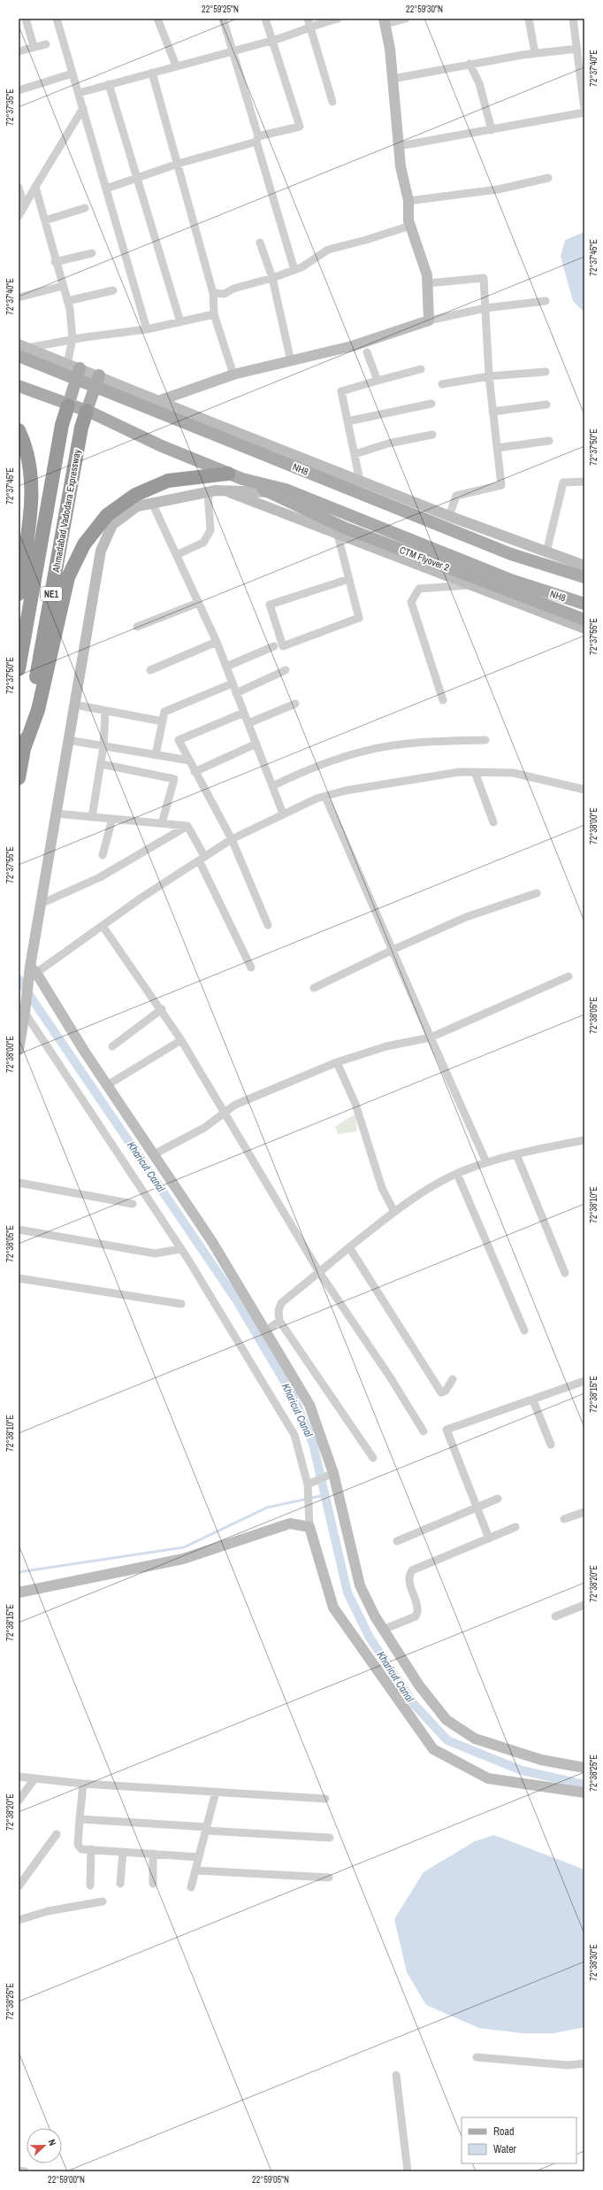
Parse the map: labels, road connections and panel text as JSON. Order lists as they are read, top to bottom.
{
  "streets": {
    "highway": ["Ahmadabad Vadodara Expressway", "NE1"],
    "main road": ["NH8", "CTM Flyover 2"]
  },
  "crossings": [
    ["NH8", "Ahmadabad Vadodara Expressway"],
    ["NH8", "CTM Flyover 2"]
  ],
  "water": ["Kharicut Canal"],
  "legend": ["Road", "Water"],
  "north": "right",
  "coordinates": [
    "22°59'25\"N",
    "22°59'30\"N",
    "72°37'40\"E",
    "72°37'35\"E",
    "72°37'45\"E",
    "72°37'50\"E",
    "72°37'55\"E",
    "72°38'00\"E",
    "72°38'05\"E",
    "72°38'10\"E",
    "72°38'15\"E",
    "72°38'20\"E",
    "72°38'25\"E",
    "72°38'30\"E",
    "22°59'00\"N",
    "22°59'05\"N"
  ]
}
